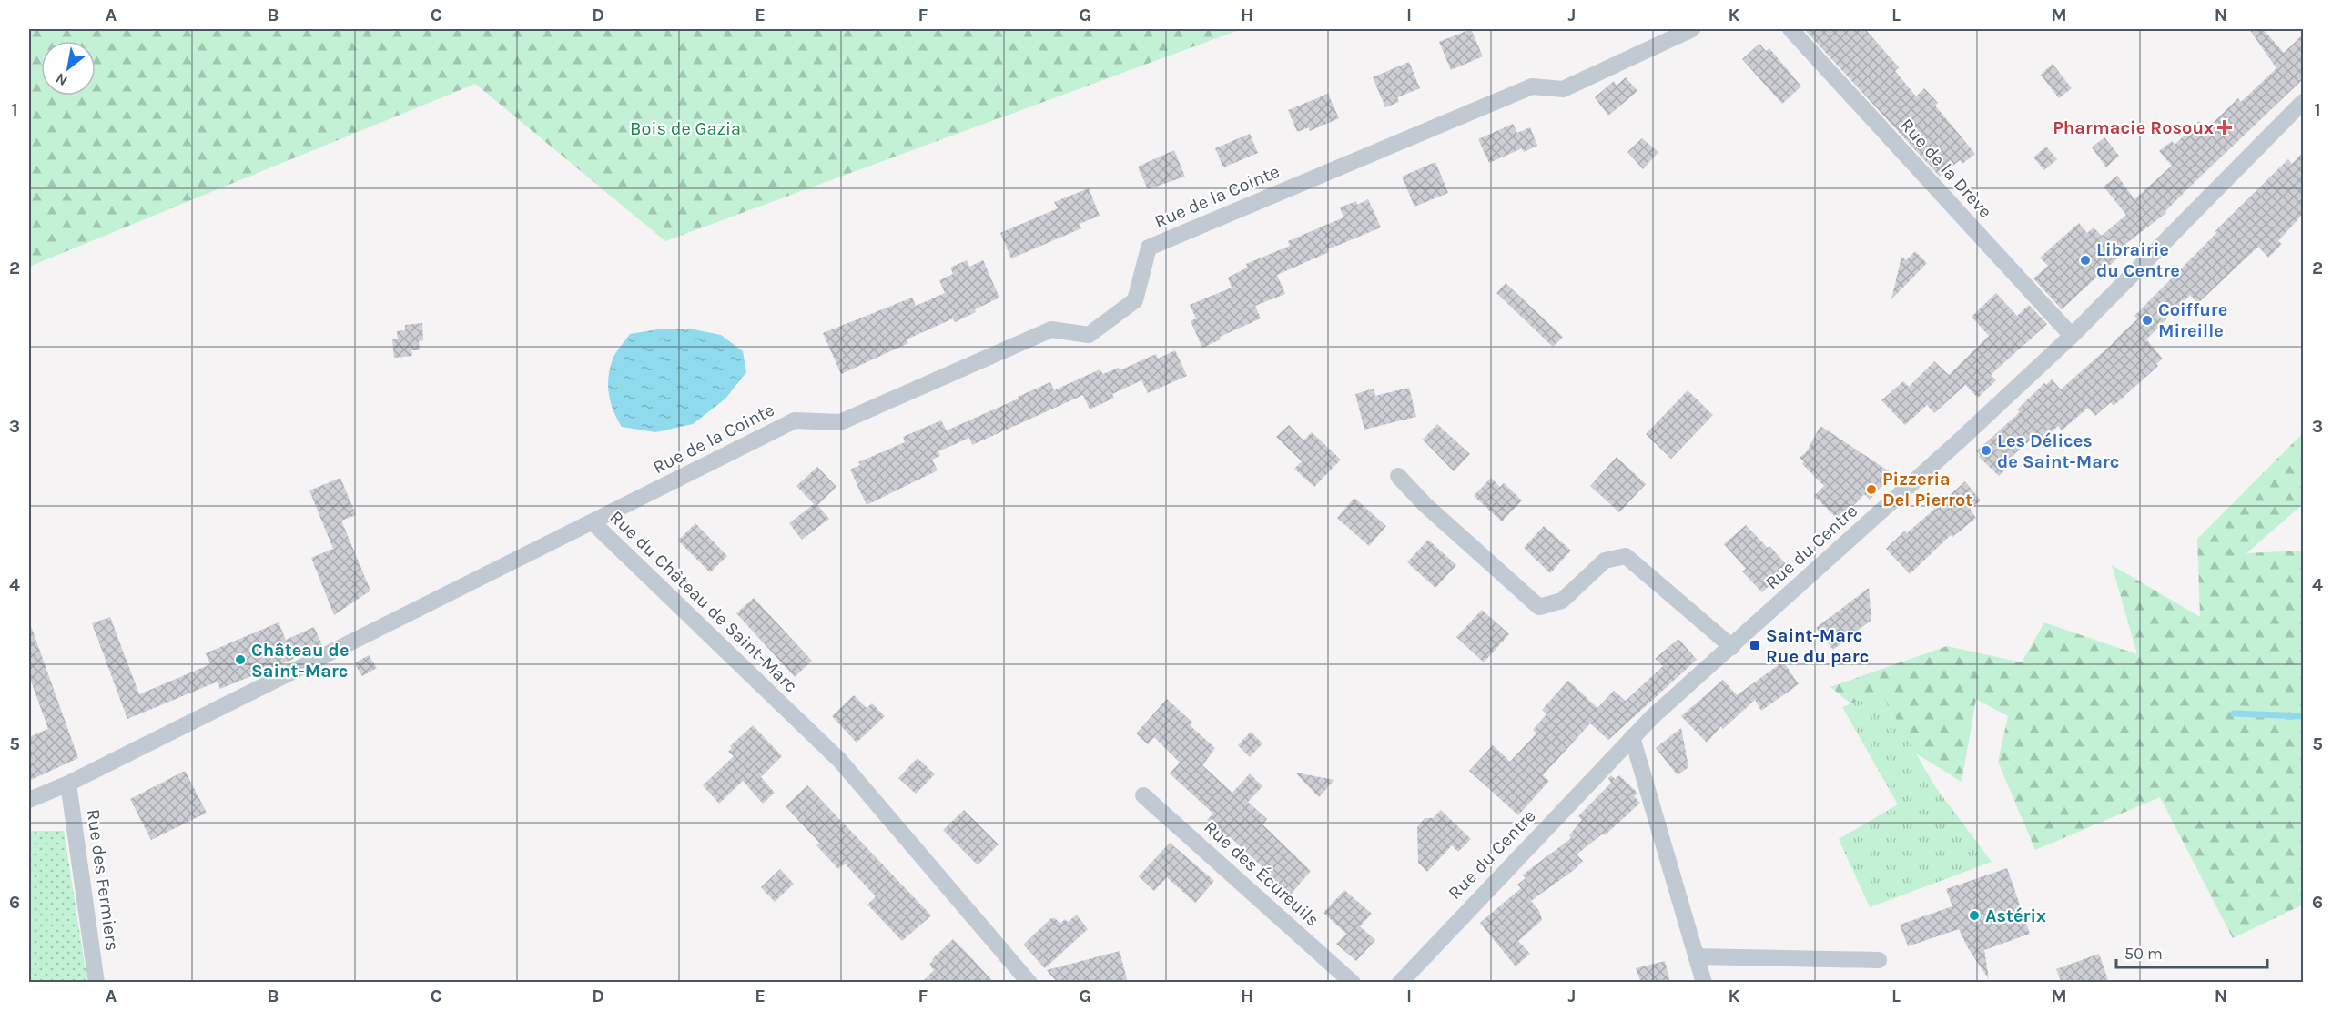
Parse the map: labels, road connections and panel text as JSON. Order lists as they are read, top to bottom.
{
  "streets": {
    "street": [
      "Rue de la Drève",
      "Rue de la Cointe",
      "Rue du Centre",
      "Rue du Château de Saint-Marc",
      "Rue des Écureuils",
      "Rue des Fermiers"
    ]
  },
  "crossings": [
    ["Rue de la Drève", "Rue du Centre"],
    ["Rue de la Cointe", "Rue du Château de Saint-Marc"],
    ["Rue du Château de Saint-Marc", "Rue des Fermiers"]
  ],
  "parks": ["Bois de Gazia"],
  "places": {
    "health": ["Pharmacie Rosoux"],
    "other": [
      "Librairie du Centre",
      "Coiffure Mireille",
      "Les Délices de Saint-Marc",
      "Pizzeria Del Pierrot",
      "Château de Saint-Marc",
      "Astérix"
    ],
    "transit": ["Saint-Marc Rue du parc"]
  },
  "scale_bar": "50 m",
  "north": "bottom left",
  "grid": {
    "columns": [
      "A",
      "B",
      "C",
      "D",
      "E",
      "F",
      "G",
      "H",
      "I",
      "J",
      "K",
      "L",
      "M",
      "N"
    ],
    "rows": [
      "1",
      "2",
      "3",
      "4",
      "5",
      "6"
    ]
  }
}
